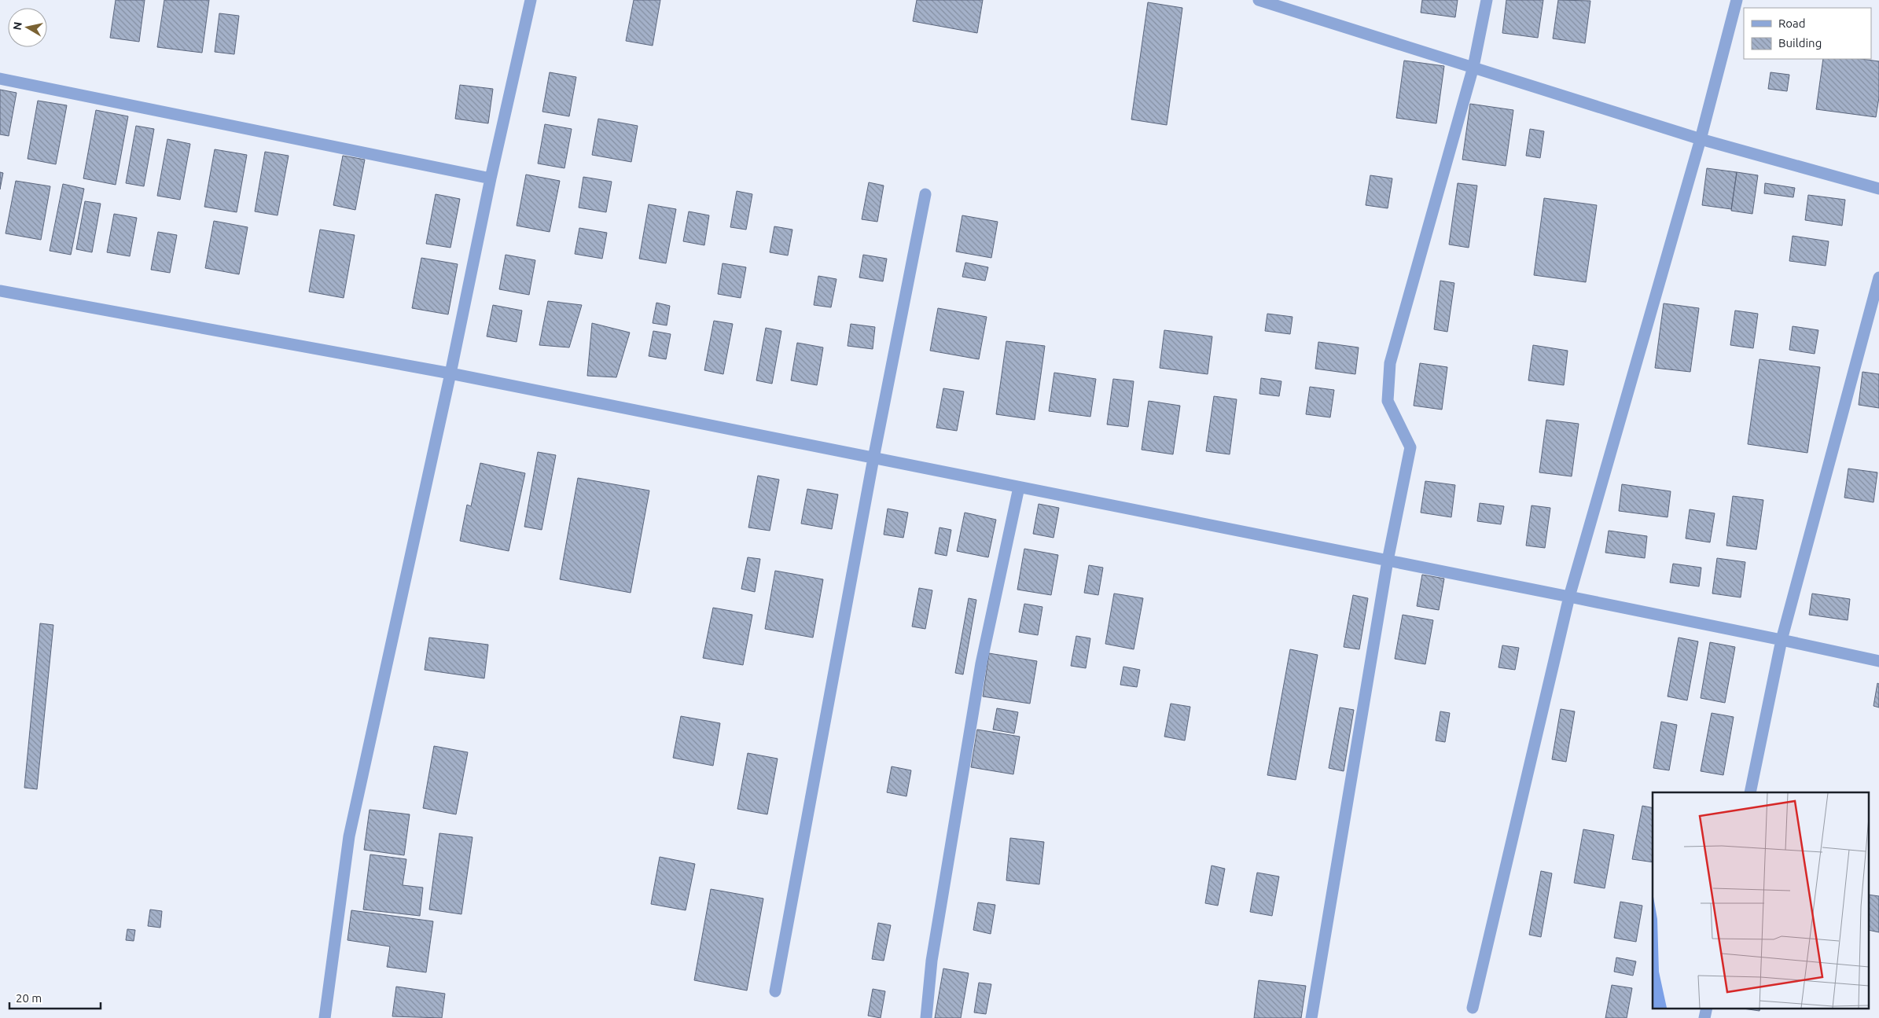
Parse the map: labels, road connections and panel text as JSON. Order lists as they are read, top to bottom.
{
  "legend": ["Road", "Building"],
  "scale_bar": "20 m",
  "north": "left"
}
